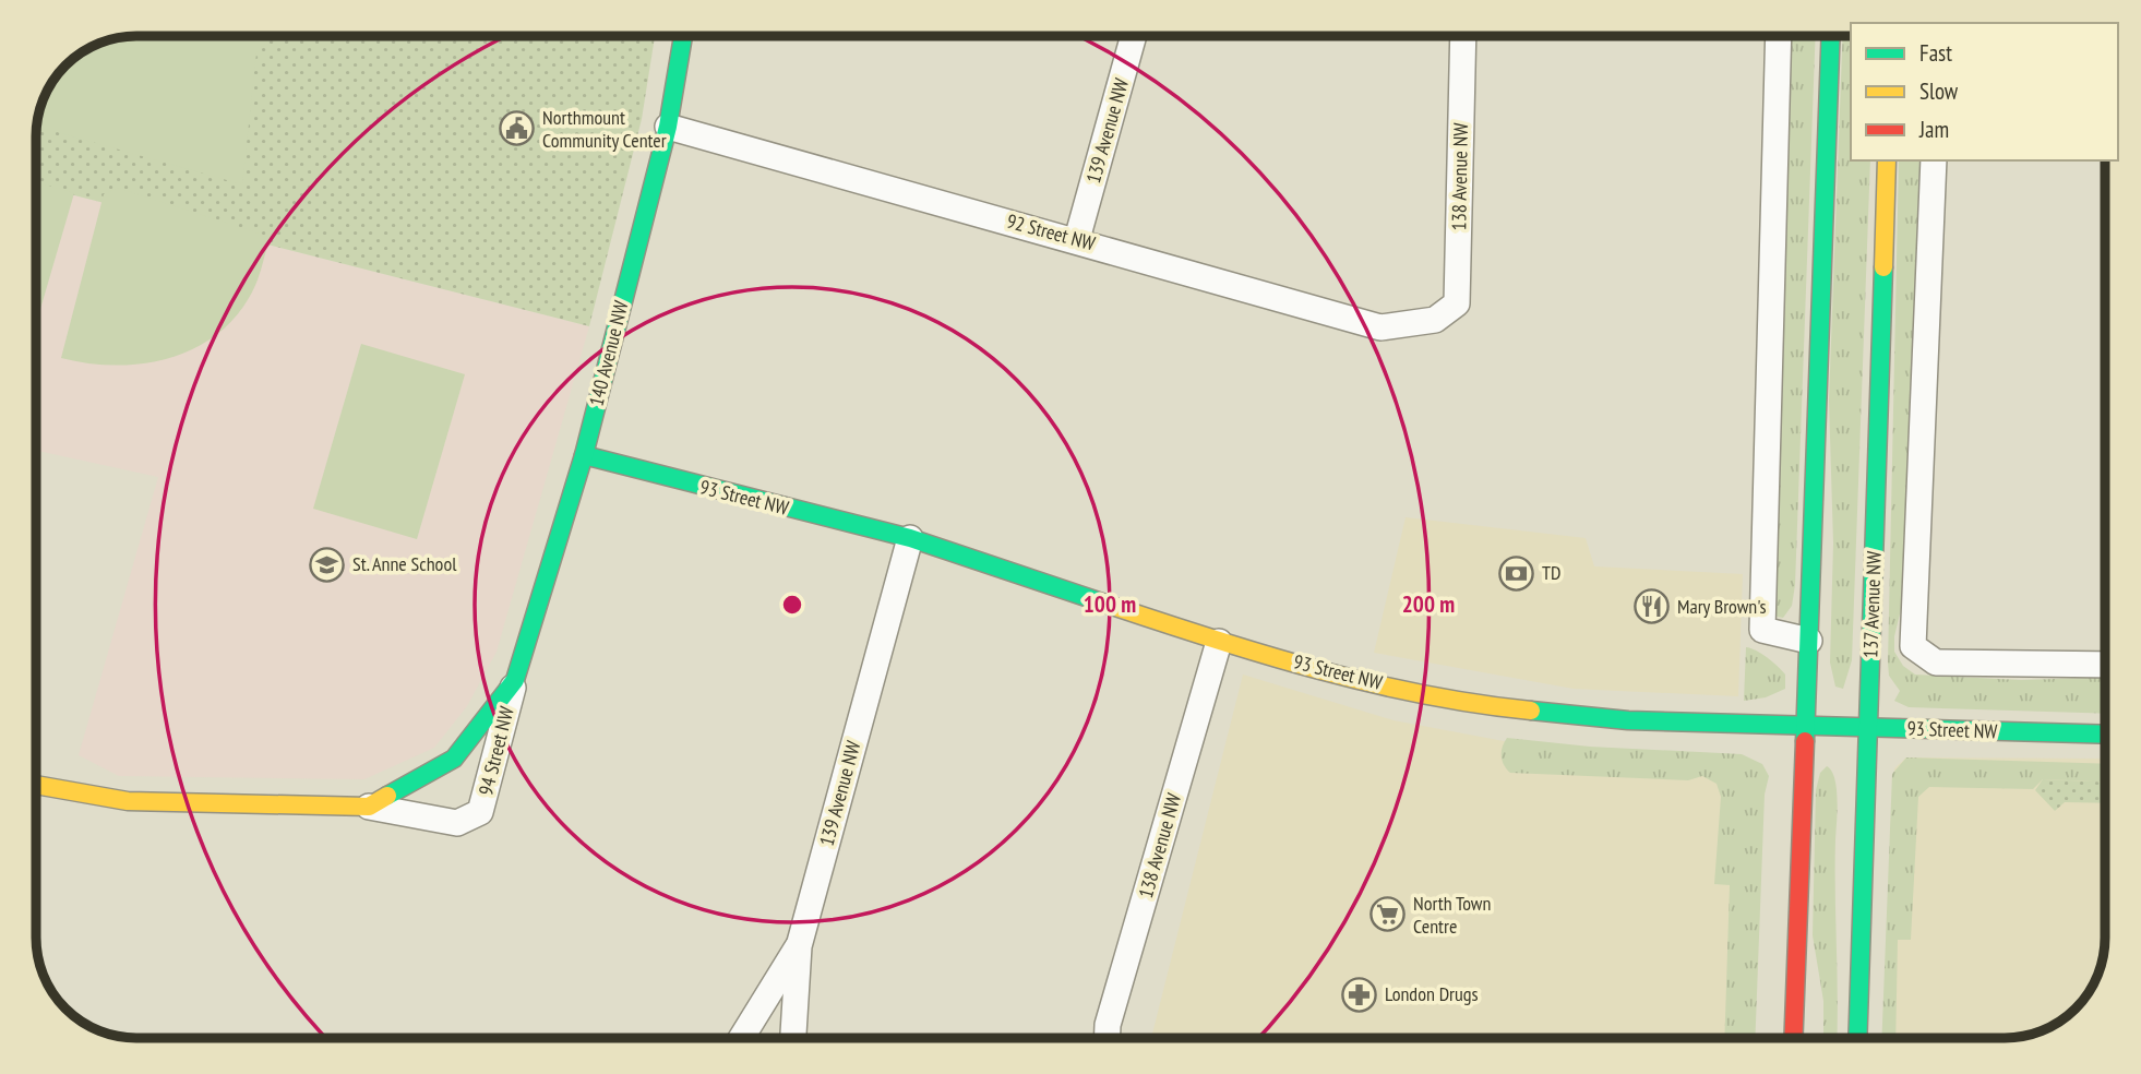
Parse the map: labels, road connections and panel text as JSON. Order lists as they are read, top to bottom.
{
  "streets": {
    "street": [
      "139 Avenue NW",
      "138 Avenue NW",
      "92 Street NW",
      "140 Avenue NW",
      "93 Street NW",
      "137 Avenue NW",
      "94 Street NW"
    ]
  },
  "crossings": [
    ["139 Avenue NW", "92 Street NW"],
    ["139 Avenue NW", "93 Street NW"],
    ["138 Avenue NW", "92 Street NW"],
    ["138 Avenue NW", "93 Street NW"],
    ["92 Street NW", "140 Avenue NW"],
    ["140 Avenue NW", "93 Street NW"],
    ["140 Avenue NW", "94 Street NW"],
    ["93 Street NW", "137 Avenue NW"]
  ],
  "places": {
    "public building": ["Northmount Community Center"],
    "school or university": ["St. Anne School"],
    "bank": ["TD"],
    "restaurant": ["Mary Brown's"],
    "supermarket": ["North Town Centre"],
    "pharmacy": ["London Drugs"]
  },
  "legend": ["Fast", "Slow", "Jam"],
  "rings": ["100 m", "200 m"]
}
